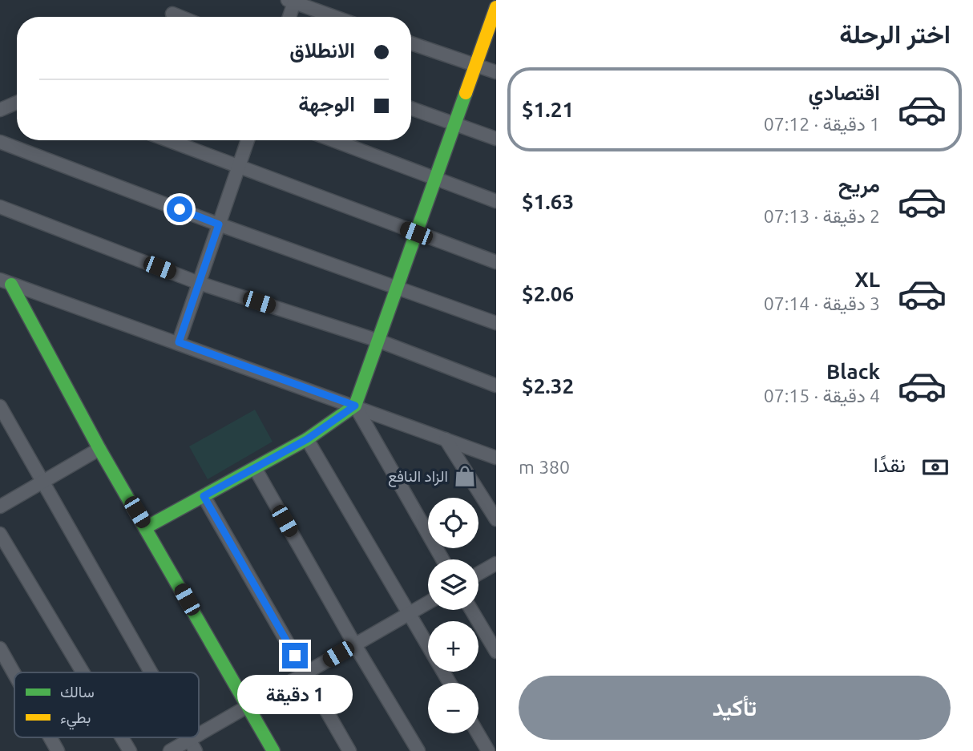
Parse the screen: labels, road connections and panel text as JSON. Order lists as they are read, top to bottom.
{
  "places": {
    "shop": ["الزاد النافع"]
  },
  "legend": ["سالك", "بطيء"],
  "page": {
    "heading": "اختر الرحلة",
    "banner": ["الانطلاق", "الوجهة"],
    "list": [
      {
        "name": "اقتصادي",
        "note": "1 دقيقة · 07:12",
        "value": "$1.21"
      },
      {
        "name": "مريح",
        "note": "2 دقيقة · 07:13",
        "value": "$1.63"
      },
      {
        "name": "XL",
        "note": "3 دقيقة · 07:14",
        "value": "$2.06"
      },
      {
        "name": "Black",
        "note": "4 دقيقة · 07:15",
        "value": "$2.32"
      }
    ],
    "pay": ["نقدًا", "380 m"],
    "map_buttons": ["+", "−"],
    "buttons": "تأكيد",
    "bubble": "1 دقيقة"
  }
}
